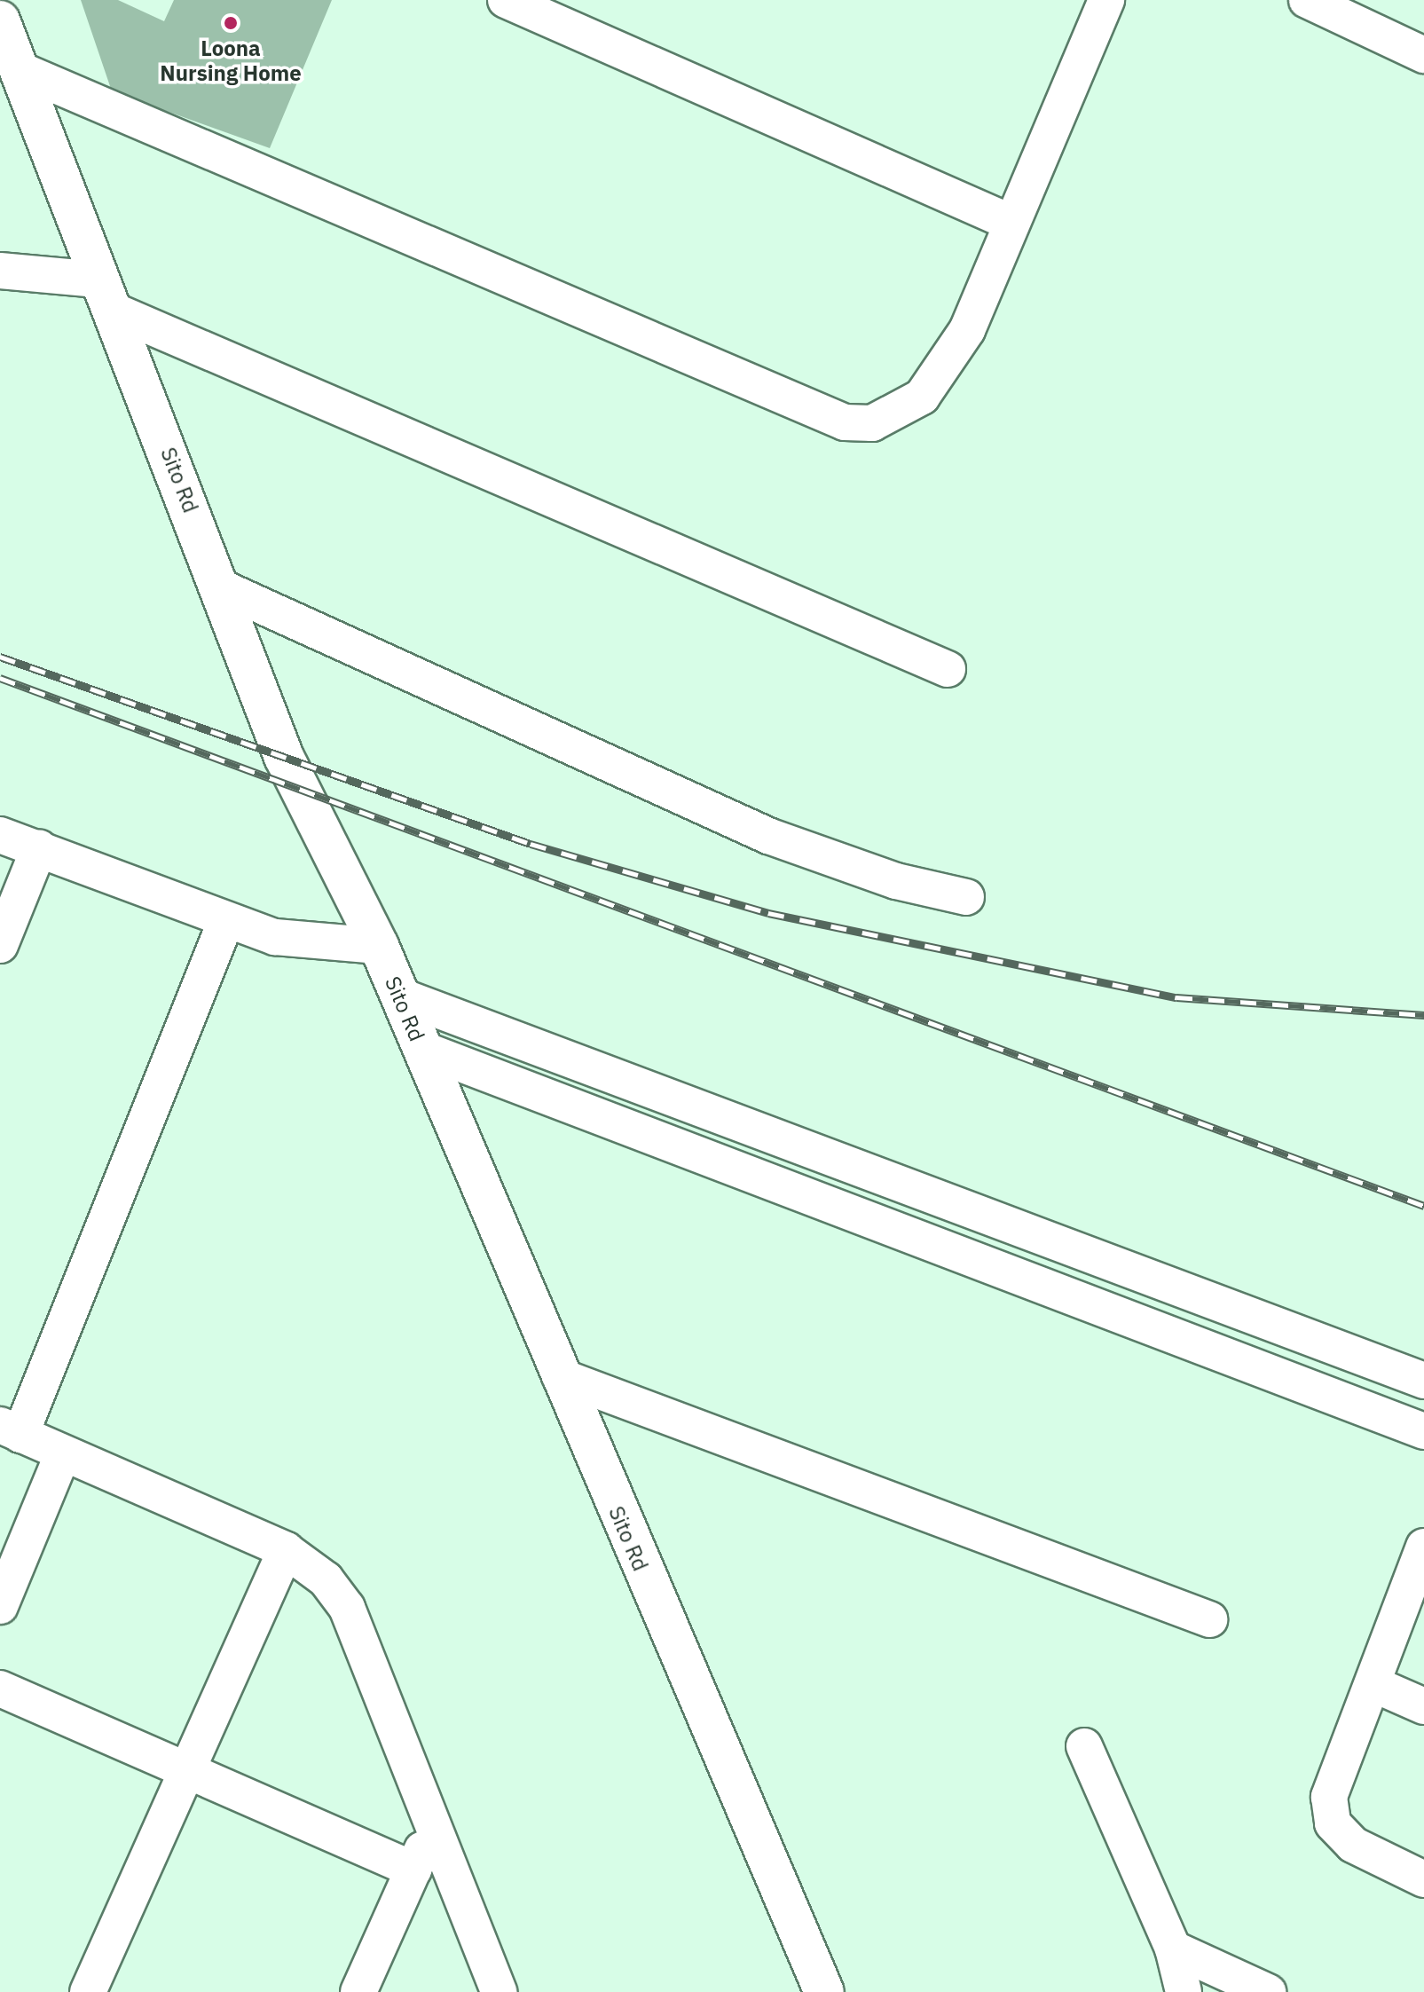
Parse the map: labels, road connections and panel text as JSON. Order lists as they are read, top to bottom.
{
  "streets": {
    "main road": ["Sito Rd"]
  },
  "places": ["Loona Nursing Home"]
}
